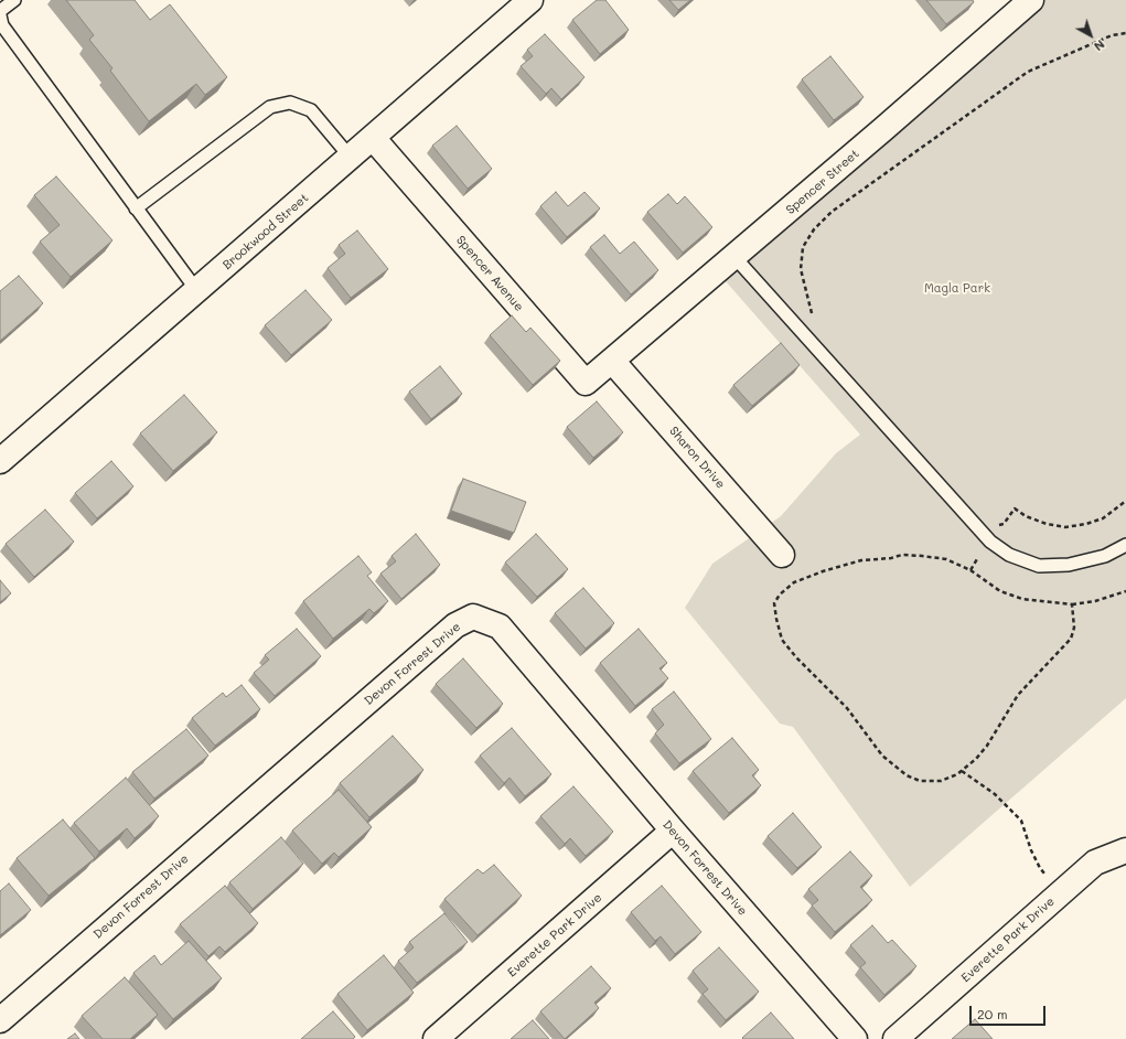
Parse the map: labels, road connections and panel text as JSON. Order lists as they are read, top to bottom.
{
  "streets": {
    "street": [
      "Spencer Street",
      "Brookwood Street",
      "Spencer Avenue",
      "Sharon Drive",
      "Devon Forrest Drive",
      "Everette Park Drive"
    ]
  },
  "crossings": [
    ["Spencer Street", "Spencer Avenue"],
    ["Spencer Street", "Sharon Drive"],
    ["Brookwood Street", "Spencer Avenue"],
    ["Spencer Avenue", "Sharon Drive"],
    ["Devon Forrest Drive", "Everette Park Drive"]
  ],
  "parks": ["Magla Park"],
  "scale_bar": "20 m",
  "north": "bottom right"
}
